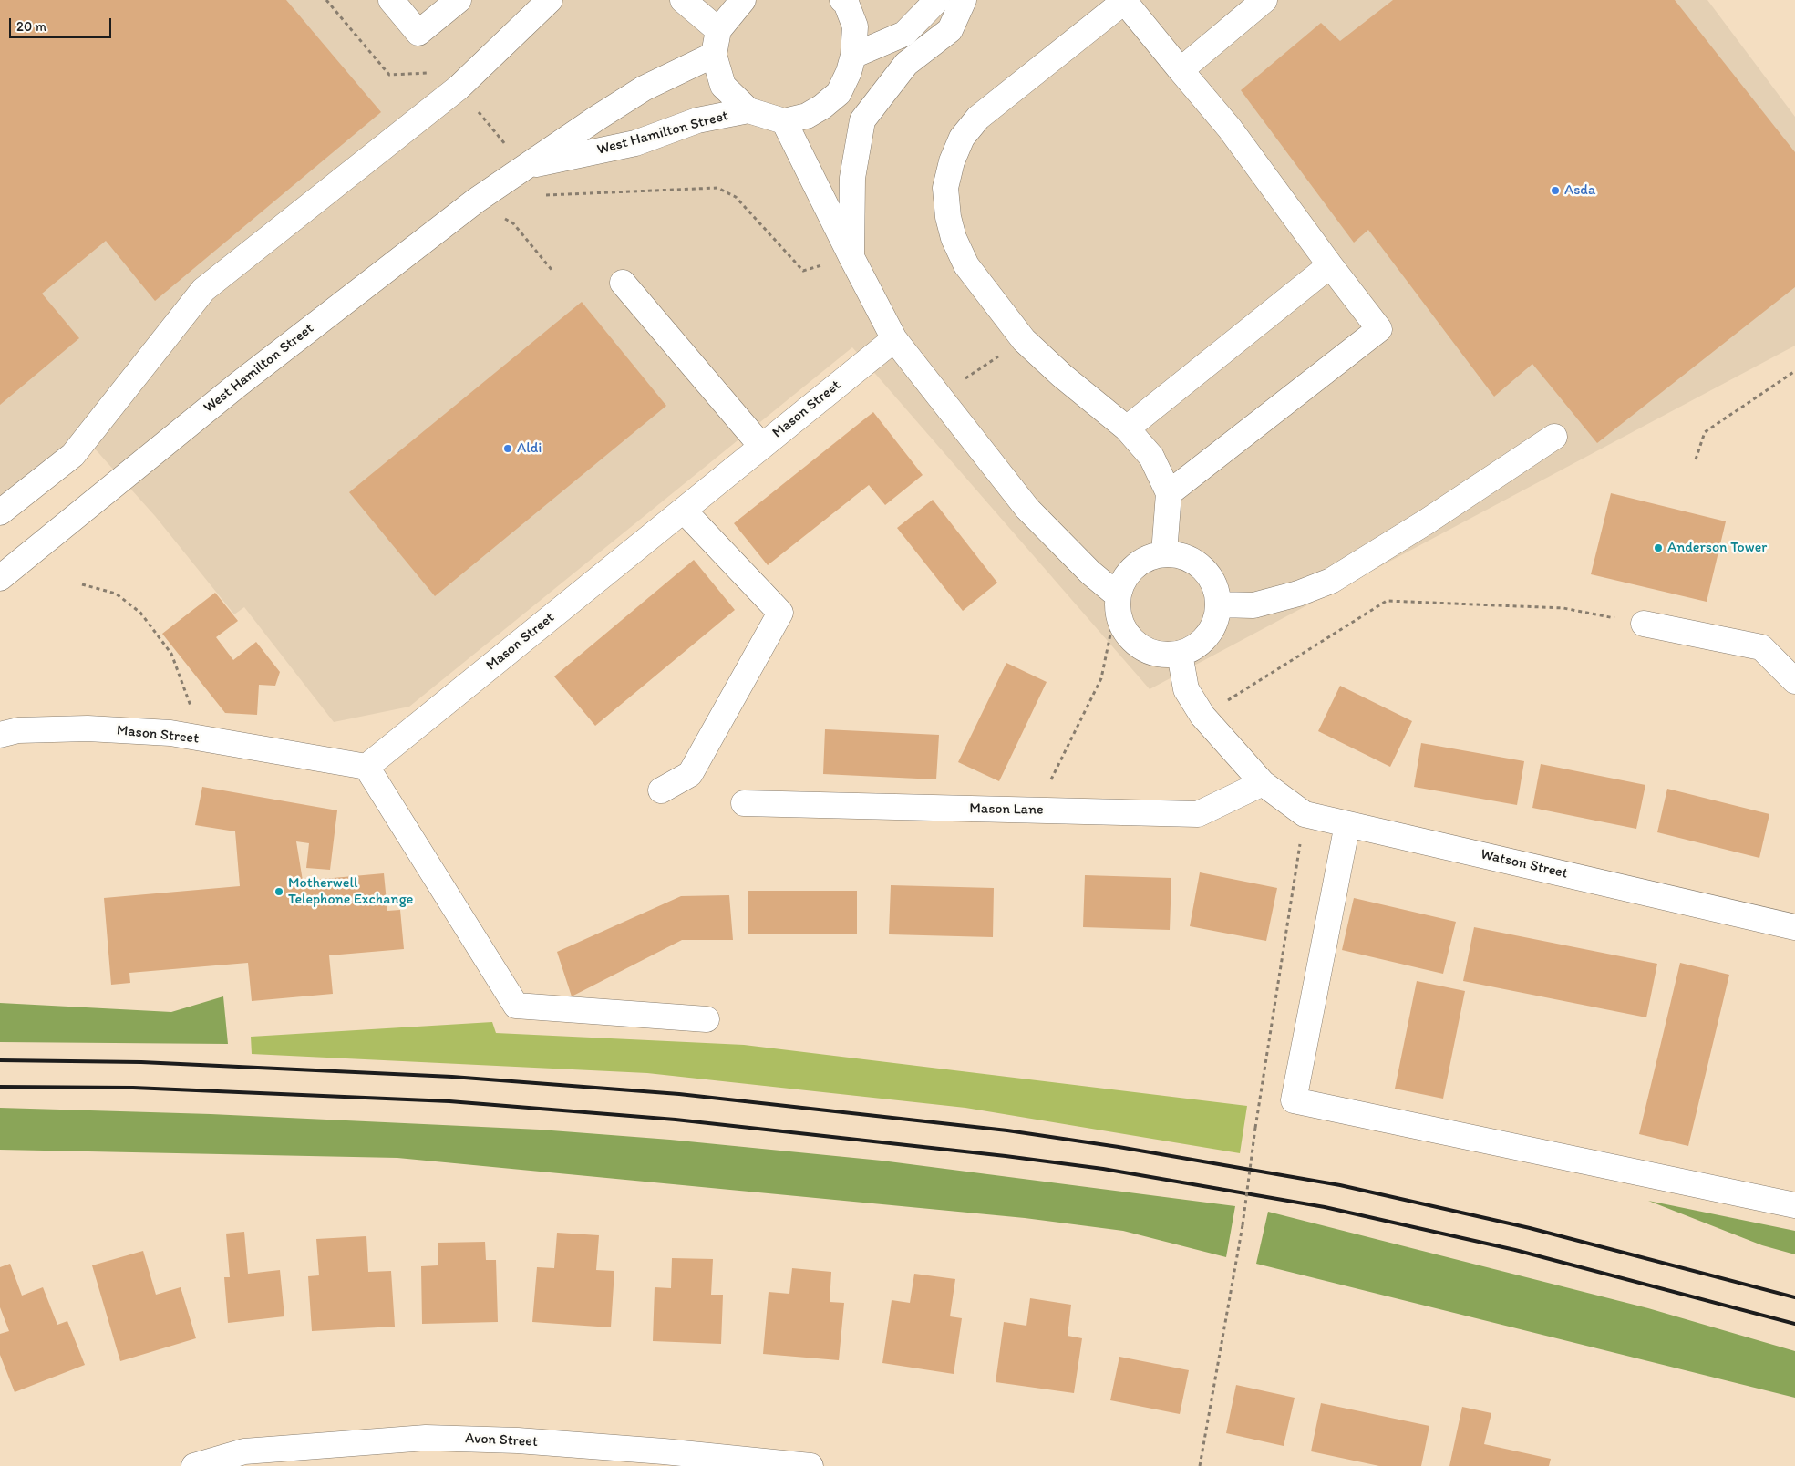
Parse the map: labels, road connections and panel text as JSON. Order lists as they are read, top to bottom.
{
  "streets": {
    "street": [
      "West Hamilton Street",
      "Mason Street",
      "Mason Lane",
      "Watson Street",
      "Avon Street"
    ]
  },
  "crossings": [
    ["Mason Lane", "Watson Street"]
  ],
  "places": [
    "Asda",
    "Aldi",
    "Anderson Tower",
    "Motherwell Telephone Exchange"
  ],
  "scale_bar": "20 m"
}
